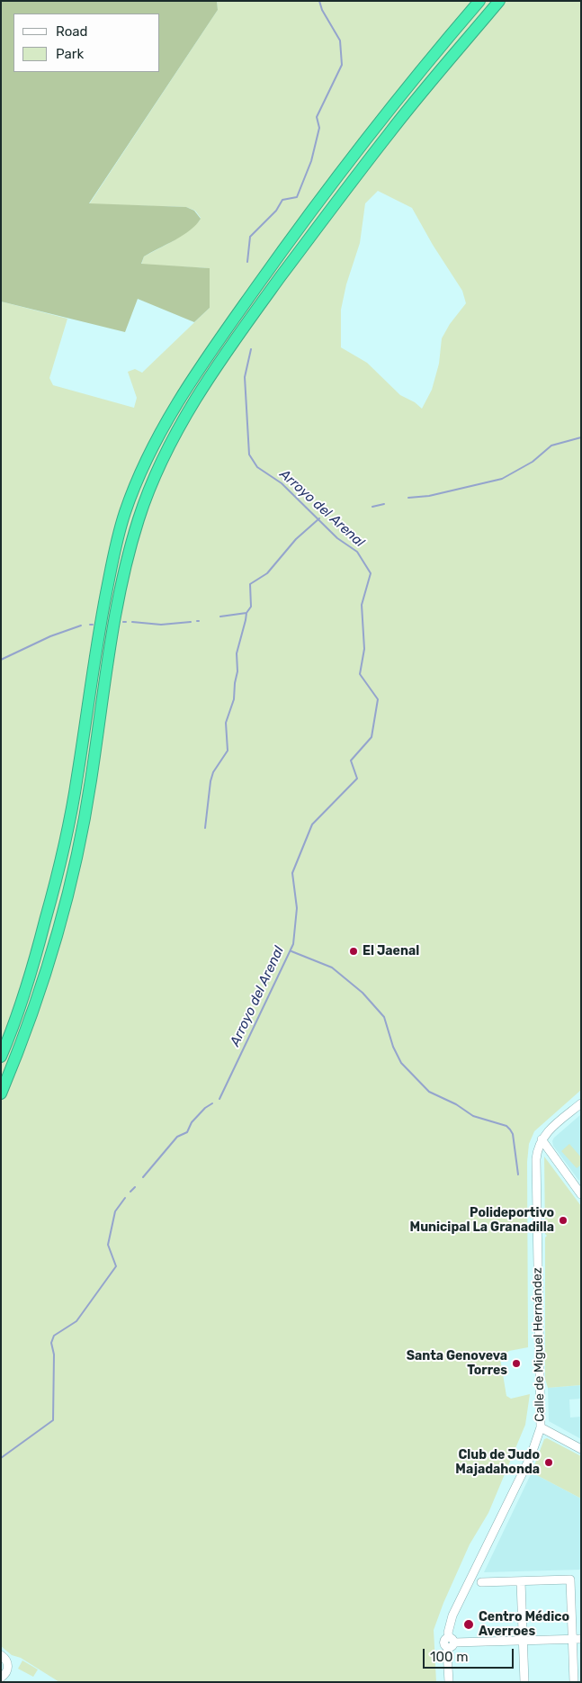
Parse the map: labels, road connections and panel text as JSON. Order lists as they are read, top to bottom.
{
  "streets": {
    "street": ["Calle de Miguel Hernández"]
  },
  "water": ["Arroyo del Arenal"],
  "places": [
    "El Jaenal",
    "Polideportivo Municipal La Granadilla",
    "Santa Genoveva Torres",
    "Club de Judo Majadahonda",
    "Centro Médico Averroes"
  ],
  "legend": ["Road", "Park"],
  "scale_bar": "100 m"
}
